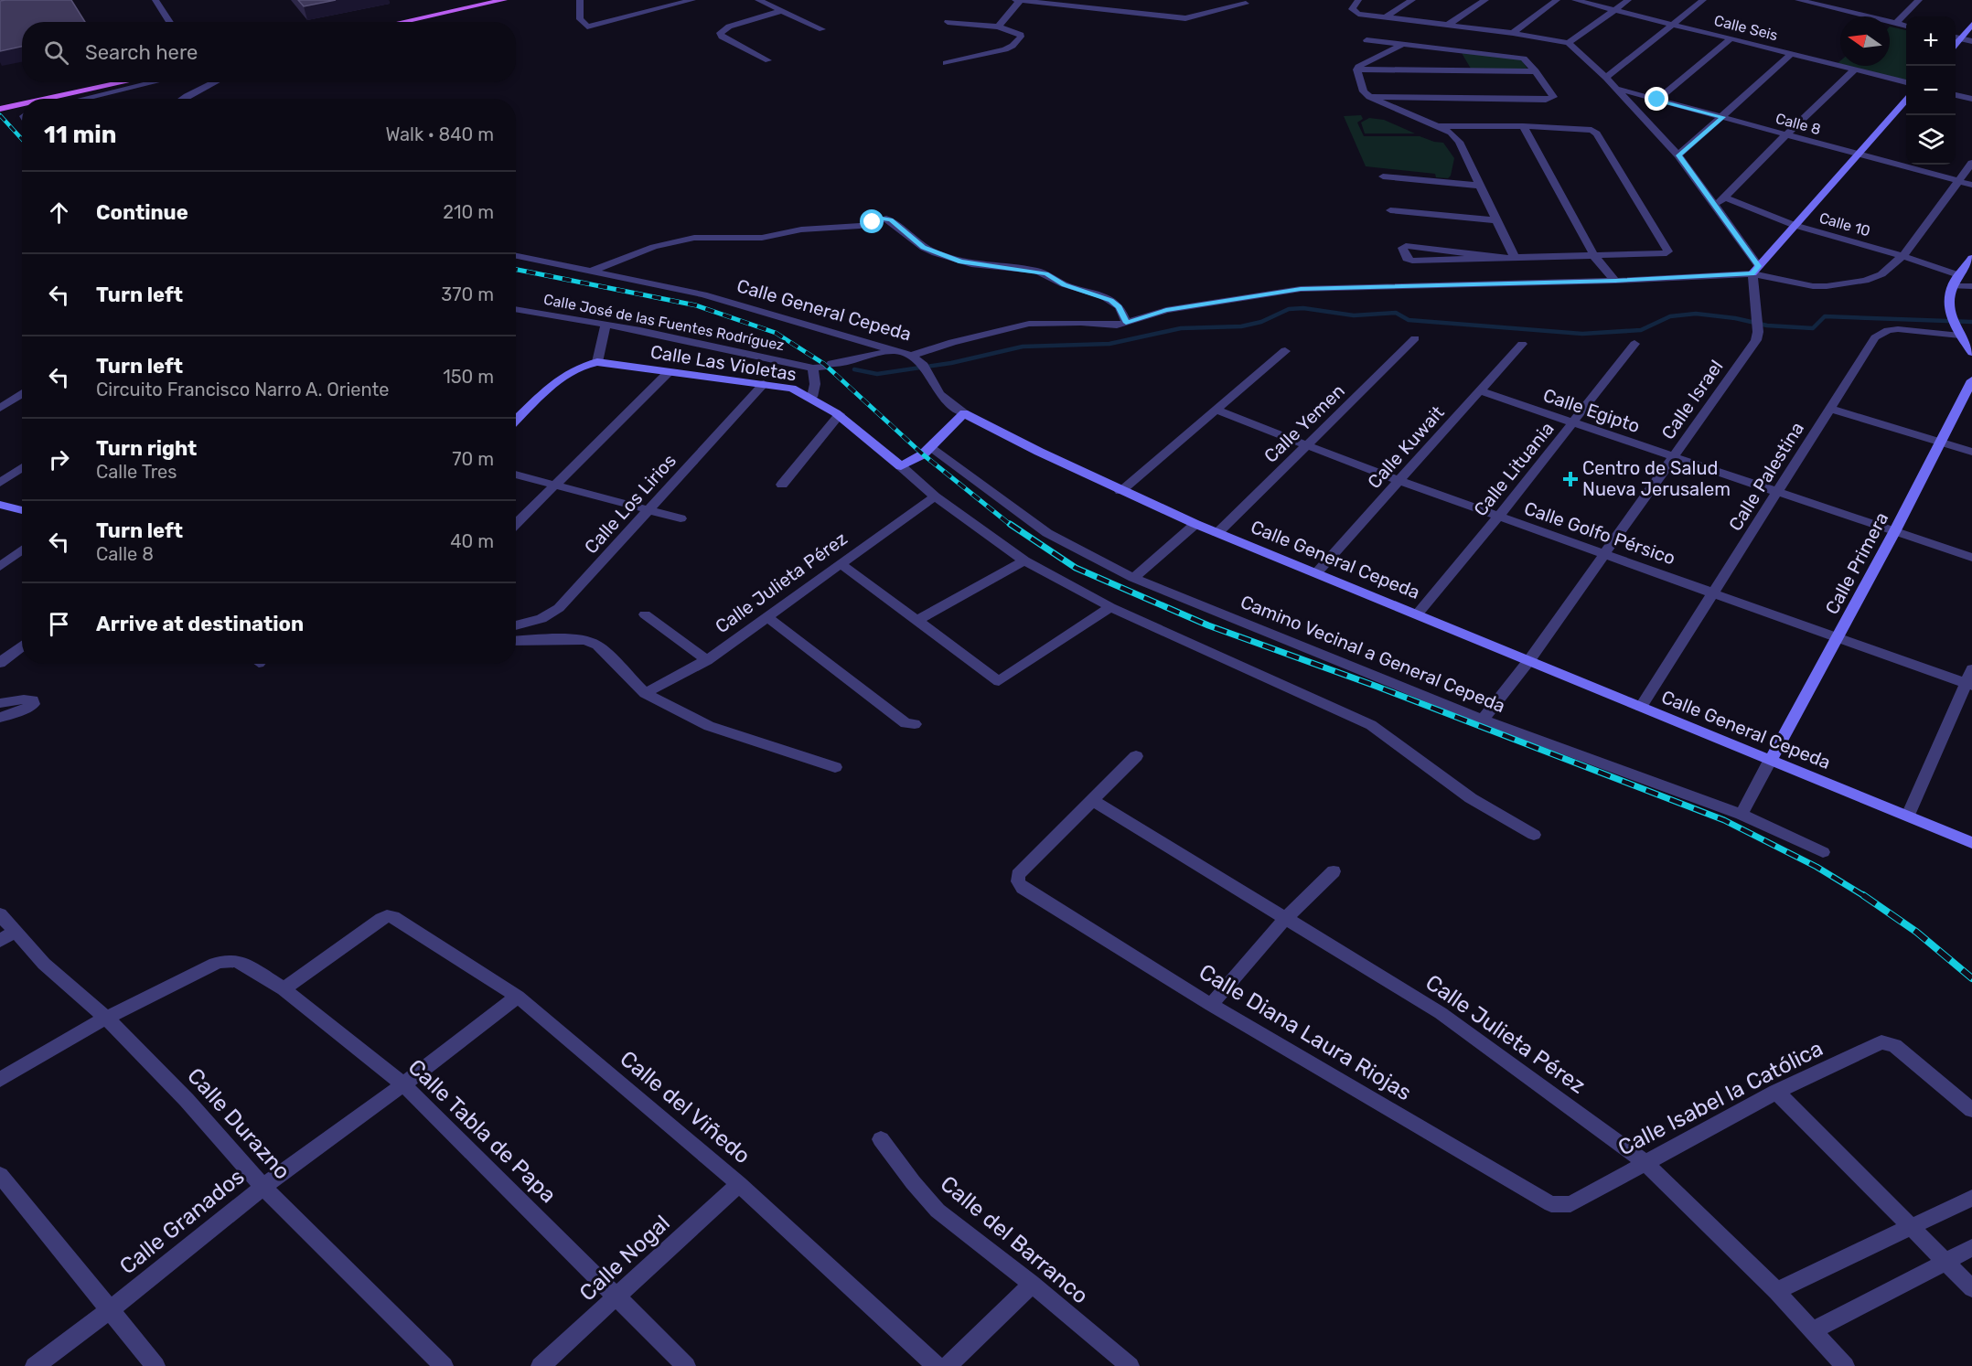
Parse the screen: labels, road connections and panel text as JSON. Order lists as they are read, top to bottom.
{
  "streets": {
    "street": [
      "Calle Seis",
      "Calle 8",
      "Calle 10",
      "Calle General Cepeda",
      "Calle José de las Fuentes Rodríguez",
      "Calle Las Violetas",
      "Calle Israel",
      "Calle Egipto",
      "Calle Yemen",
      "Calle Kuwait",
      "Calle Lituania",
      "Calle Palestina",
      "Calle Los Lirios",
      "Calle Golfo Pérsico",
      "Calle Primera",
      "Calle Julieta Pérez",
      "Camino Vecinal a General Cepeda",
      "Calle Diana Laura Riojas",
      "Calle Isabel la Católica",
      "Calle del Viñedo",
      "Calle Durazno",
      "Calle Tabla de Papa",
      "Calle Granados",
      "Calle del Barranco",
      "Calle Nogal"
    ]
  },
  "crossings": [
    ["Calle General Cepeda", "Calle Israel"],
    ["Calle General Cepeda", "Calle Yemen"],
    ["Calle General Cepeda", "Calle Kuwait"],
    ["Calle General Cepeda", "Calle Lituania"],
    ["Calle General Cepeda", "Calle Palestina"],
    ["Calle General Cepeda", "Calle Primera"],
    ["Calle Las Violetas", "Calle Los Lirios"],
    ["Calle Israel", "Calle Egipto"],
    ["Calle Israel", "Calle Golfo Pérsico"],
    ["Calle Israel", "Camino Vecinal a General Cepeda"],
    ["Calle Egipto", "Calle Kuwait"],
    ["Calle Egipto", "Calle Lituania"],
    ["Calle Egipto", "Calle Palestina"],
    ["Calle Egipto", "Calle Primera"],
    ["Calle Yemen", "Calle Golfo Pérsico"],
    ["Calle Kuwait", "Calle Golfo Pérsico"],
    ["Calle Lituania", "Calle Golfo Pérsico"],
    ["Calle Palestina", "Calle Golfo Pérsico"],
    ["Calle Golfo Pérsico", "Calle Primera"],
    ["Calle Julieta Pérez", "Calle Diana Laura Riojas"],
    ["Calle Julieta Pérez", "Calle Isabel la Católica"],
    ["Calle Diana Laura Riojas", "Calle Isabel la Católica"],
    ["Calle del Viñedo", "Calle Tabla de Papa"],
    ["Calle del Viñedo", "Calle Granados"],
    ["Calle del Viñedo", "Calle Nogal"],
    ["Calle Durazno", "Calle Tabla de Papa"],
    ["Calle Durazno", "Calle Granados"],
    ["Calle Tabla de Papa", "Calle Granados"],
    ["Calle Tabla de Papa", "Calle Nogal"]
  ],
  "places": {
    "health": ["Centro de Salud Nueva Jerusalem"]
  },
  "north": "left",
  "page": {
    "map_buttons": ["+", "−"],
    "search": "Search here",
    "heading": ["11 min", "Walk · 840 m"],
    "list": [
      ["Continue", "210 m"],
      ["Turn left", "370 m"],
      ["Turn left", "Circuito Francisco Narro A. Oriente", "150 m"],
      ["Turn right", "Calle Tres", "70 m"],
      ["Turn left", "Calle 8", "40 m"],
      "Arrive at destination"
    ]
  }
}
